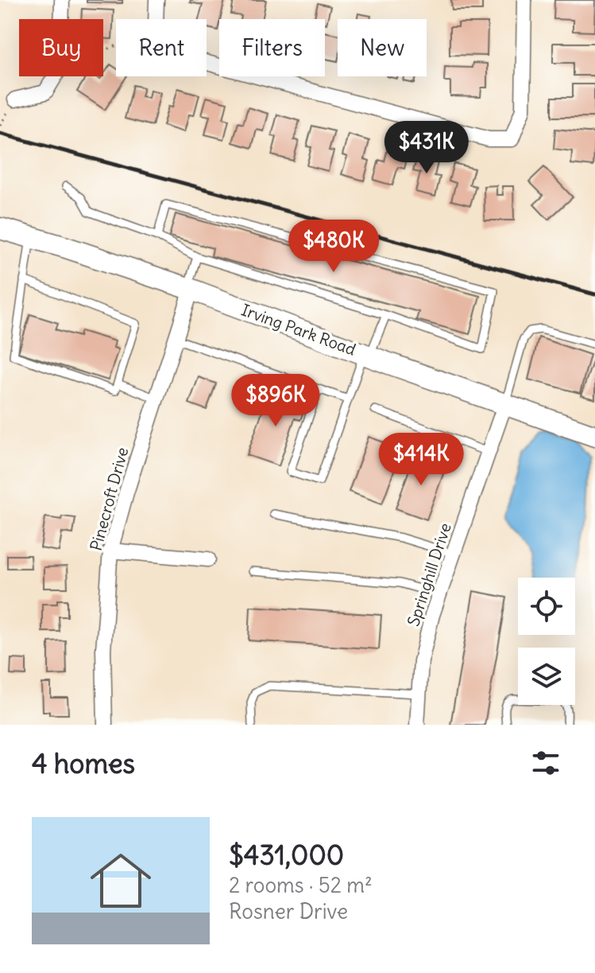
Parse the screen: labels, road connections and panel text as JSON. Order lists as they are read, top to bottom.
{
  "streets": {
    "main road": ["Irving Park Road"],
    "street": ["Pinecroft Drive", "Springhill Drive"]
  },
  "crossings": [
    ["Irving Park Road", "Pinecroft Drive"],
    ["Irving Park Road", "Springhill Drive"]
  ],
  "page": {
    "chip": [
      "Buy",
      "Rent",
      "Filters",
      "New"
    ],
    "price": [
      "$431K",
      "$480K",
      "$896K",
      "$414K"
    ],
    "heading": "4 homes",
    "list": [
      {
        "name": "$431,000",
        "note": "2 rooms · 52 m² · Rosner Drive"
      }
    ]
  }
}
